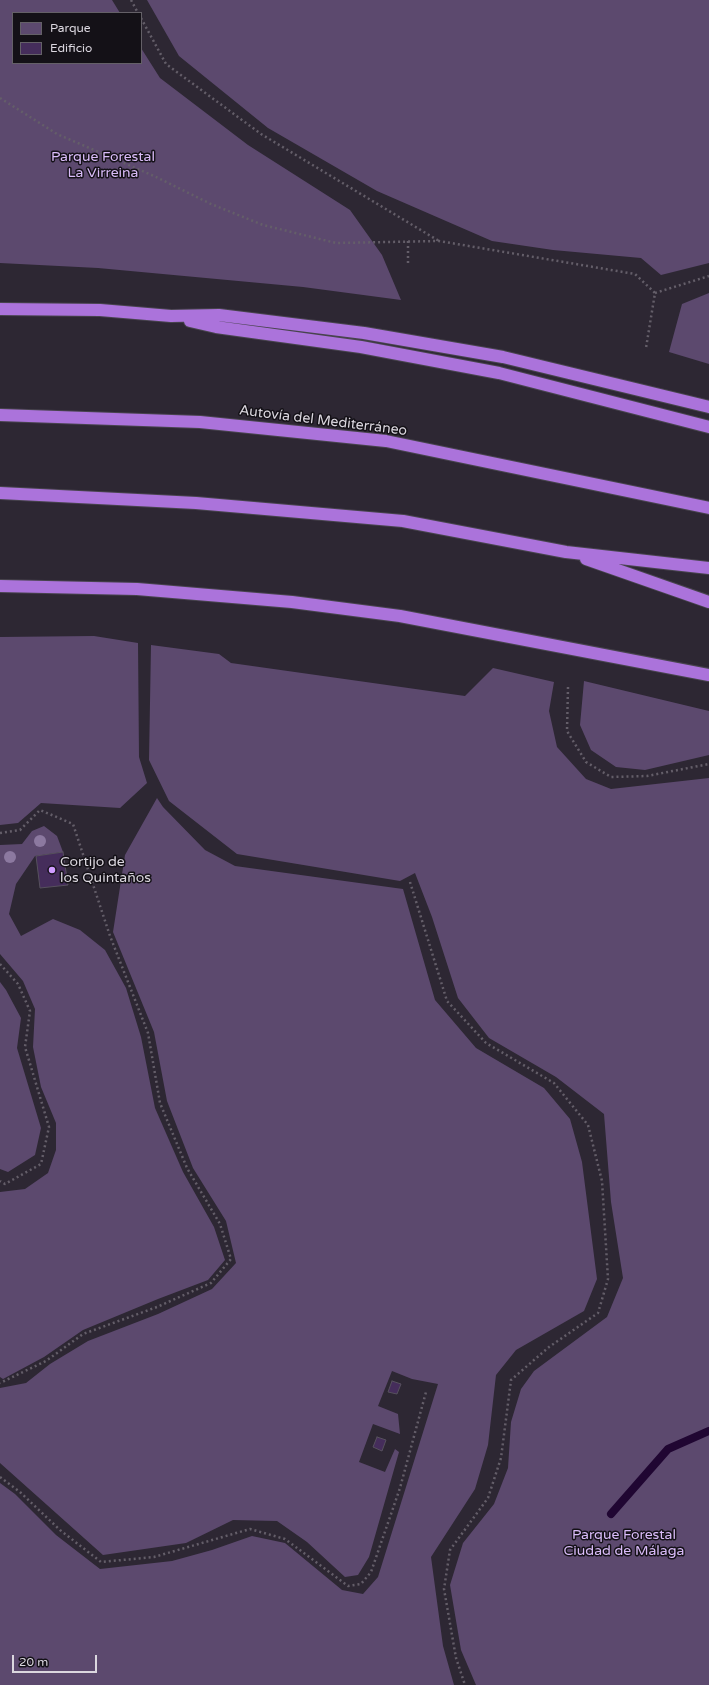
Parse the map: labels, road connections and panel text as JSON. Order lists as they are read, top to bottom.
{
  "streets": {
    "highway": ["Autovía del Mediterráneo"]
  },
  "parks": ["Parque Forestal La Virreina", "Parque Forestal Ciudad de Málaga"],
  "places": ["Cortijo de los Quintaños"],
  "legend": ["Parque", "Edificio"],
  "scale_bar": "20 m"
}
